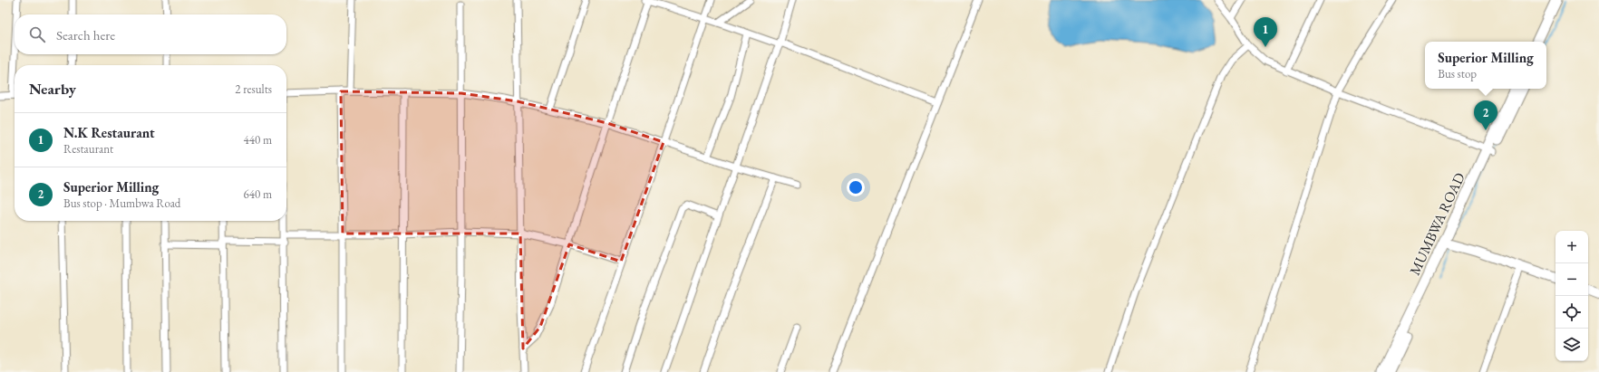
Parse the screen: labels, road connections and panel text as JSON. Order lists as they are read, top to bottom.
{
  "streets": {
    "main road": ["MUMBWA ROAD"]
  },
  "page": {
    "search": "Search here",
    "pins": ["1", "2"],
    "popup": ["Superior Milling", "Bus stop"],
    "heading": ["Nearby", "2 results"],
    "list": [
      {
        "mark": "1",
        "name": "N.K Restaurant",
        "note": "Restaurant",
        "value": "440 m"
      },
      {
        "mark": "2",
        "name": "Superior Milling",
        "note": "Bus stop · Mumbwa Road",
        "value": "640 m"
      }
    ],
    "map_buttons": ["+", "−"]
  }
}
